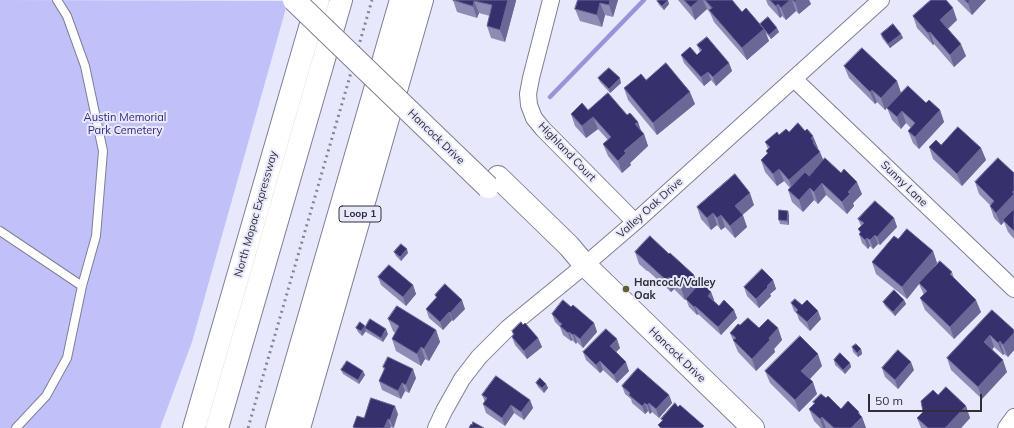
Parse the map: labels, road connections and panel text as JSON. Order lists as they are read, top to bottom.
{
  "streets": {
    "main road": ["Hancock Drive", "North Mopac Expressway", "Loop 1"],
    "street": ["Highland Court", "Sunny Lane", "Valley Oak Drive"]
  },
  "crossings": [
    ["Hancock Drive", "Valley Oak Drive"],
    ["Highland Court", "Valley Oak Drive"],
    ["Sunny Lane", "Valley Oak Drive"]
  ],
  "parks": ["Austin Memorial Park Cemetery"],
  "places": ["Hancock/Valley Oak"],
  "scale_bar": "50 m"
}
